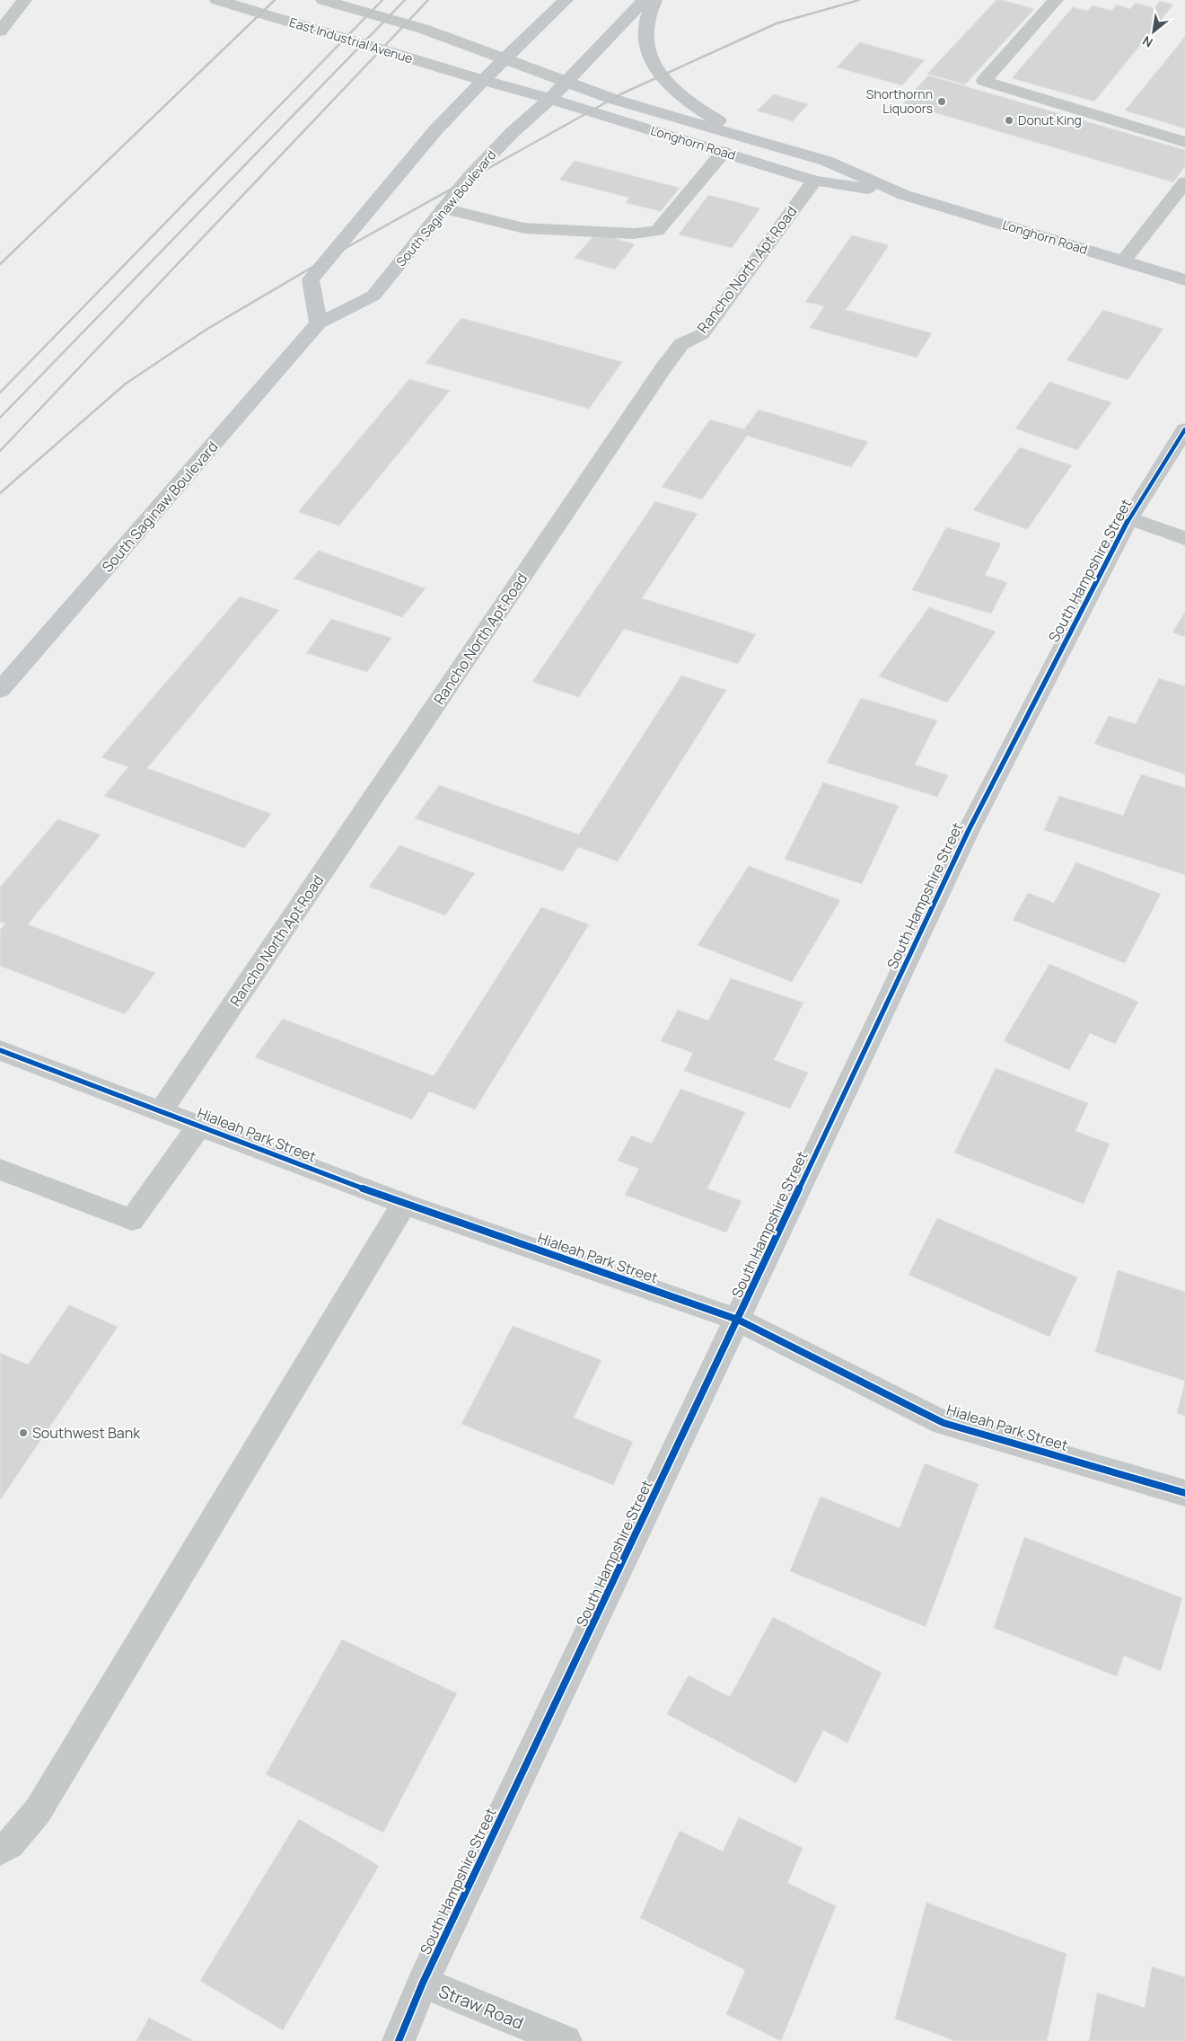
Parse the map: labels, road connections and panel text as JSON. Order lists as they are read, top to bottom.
{
  "streets": {
    "main road": ["Longhorn Road", "South Saginaw Boulevard"],
    "street": [
      "East Industrial Avenue",
      "Rancho North Apt Road",
      "South Hampshire Street",
      "Hialeah Park Street",
      "Straw Road"
    ]
  },
  "crossings": [
    ["East Industrial Avenue", "Longhorn Road"],
    ["Longhorn Road", "South Saginaw Boulevard"],
    ["Longhorn Road", "Rancho North Apt Road"],
    ["Rancho North Apt Road", "Hialeah Park Street"],
    ["South Hampshire Street", "Hialeah Park Street"],
    ["South Hampshire Street", "Straw Road"]
  ],
  "places": ["Shorthornn Liquoors", "Donut King", "Southwest Bank"],
  "north": "bottom left"
}
